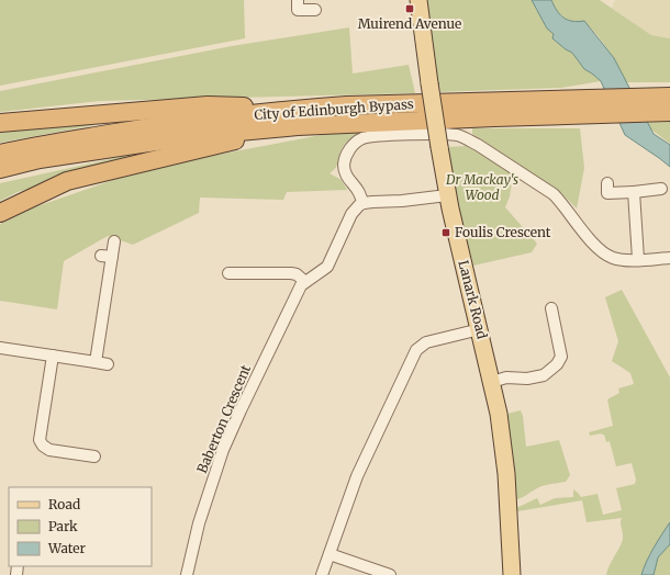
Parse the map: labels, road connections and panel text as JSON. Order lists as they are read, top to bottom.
{
  "streets": {
    "highway": ["City of Edinburgh Bypass"],
    "main road": ["Lanark Road"],
    "street": ["Baberton Crescent"]
  },
  "parks": ["Dr Mackay's Wood"],
  "places": {
    "transit": ["Muirend Avenue", "Foulis Crescent"]
  },
  "legend": ["Road", "Park", "Water"]
}
